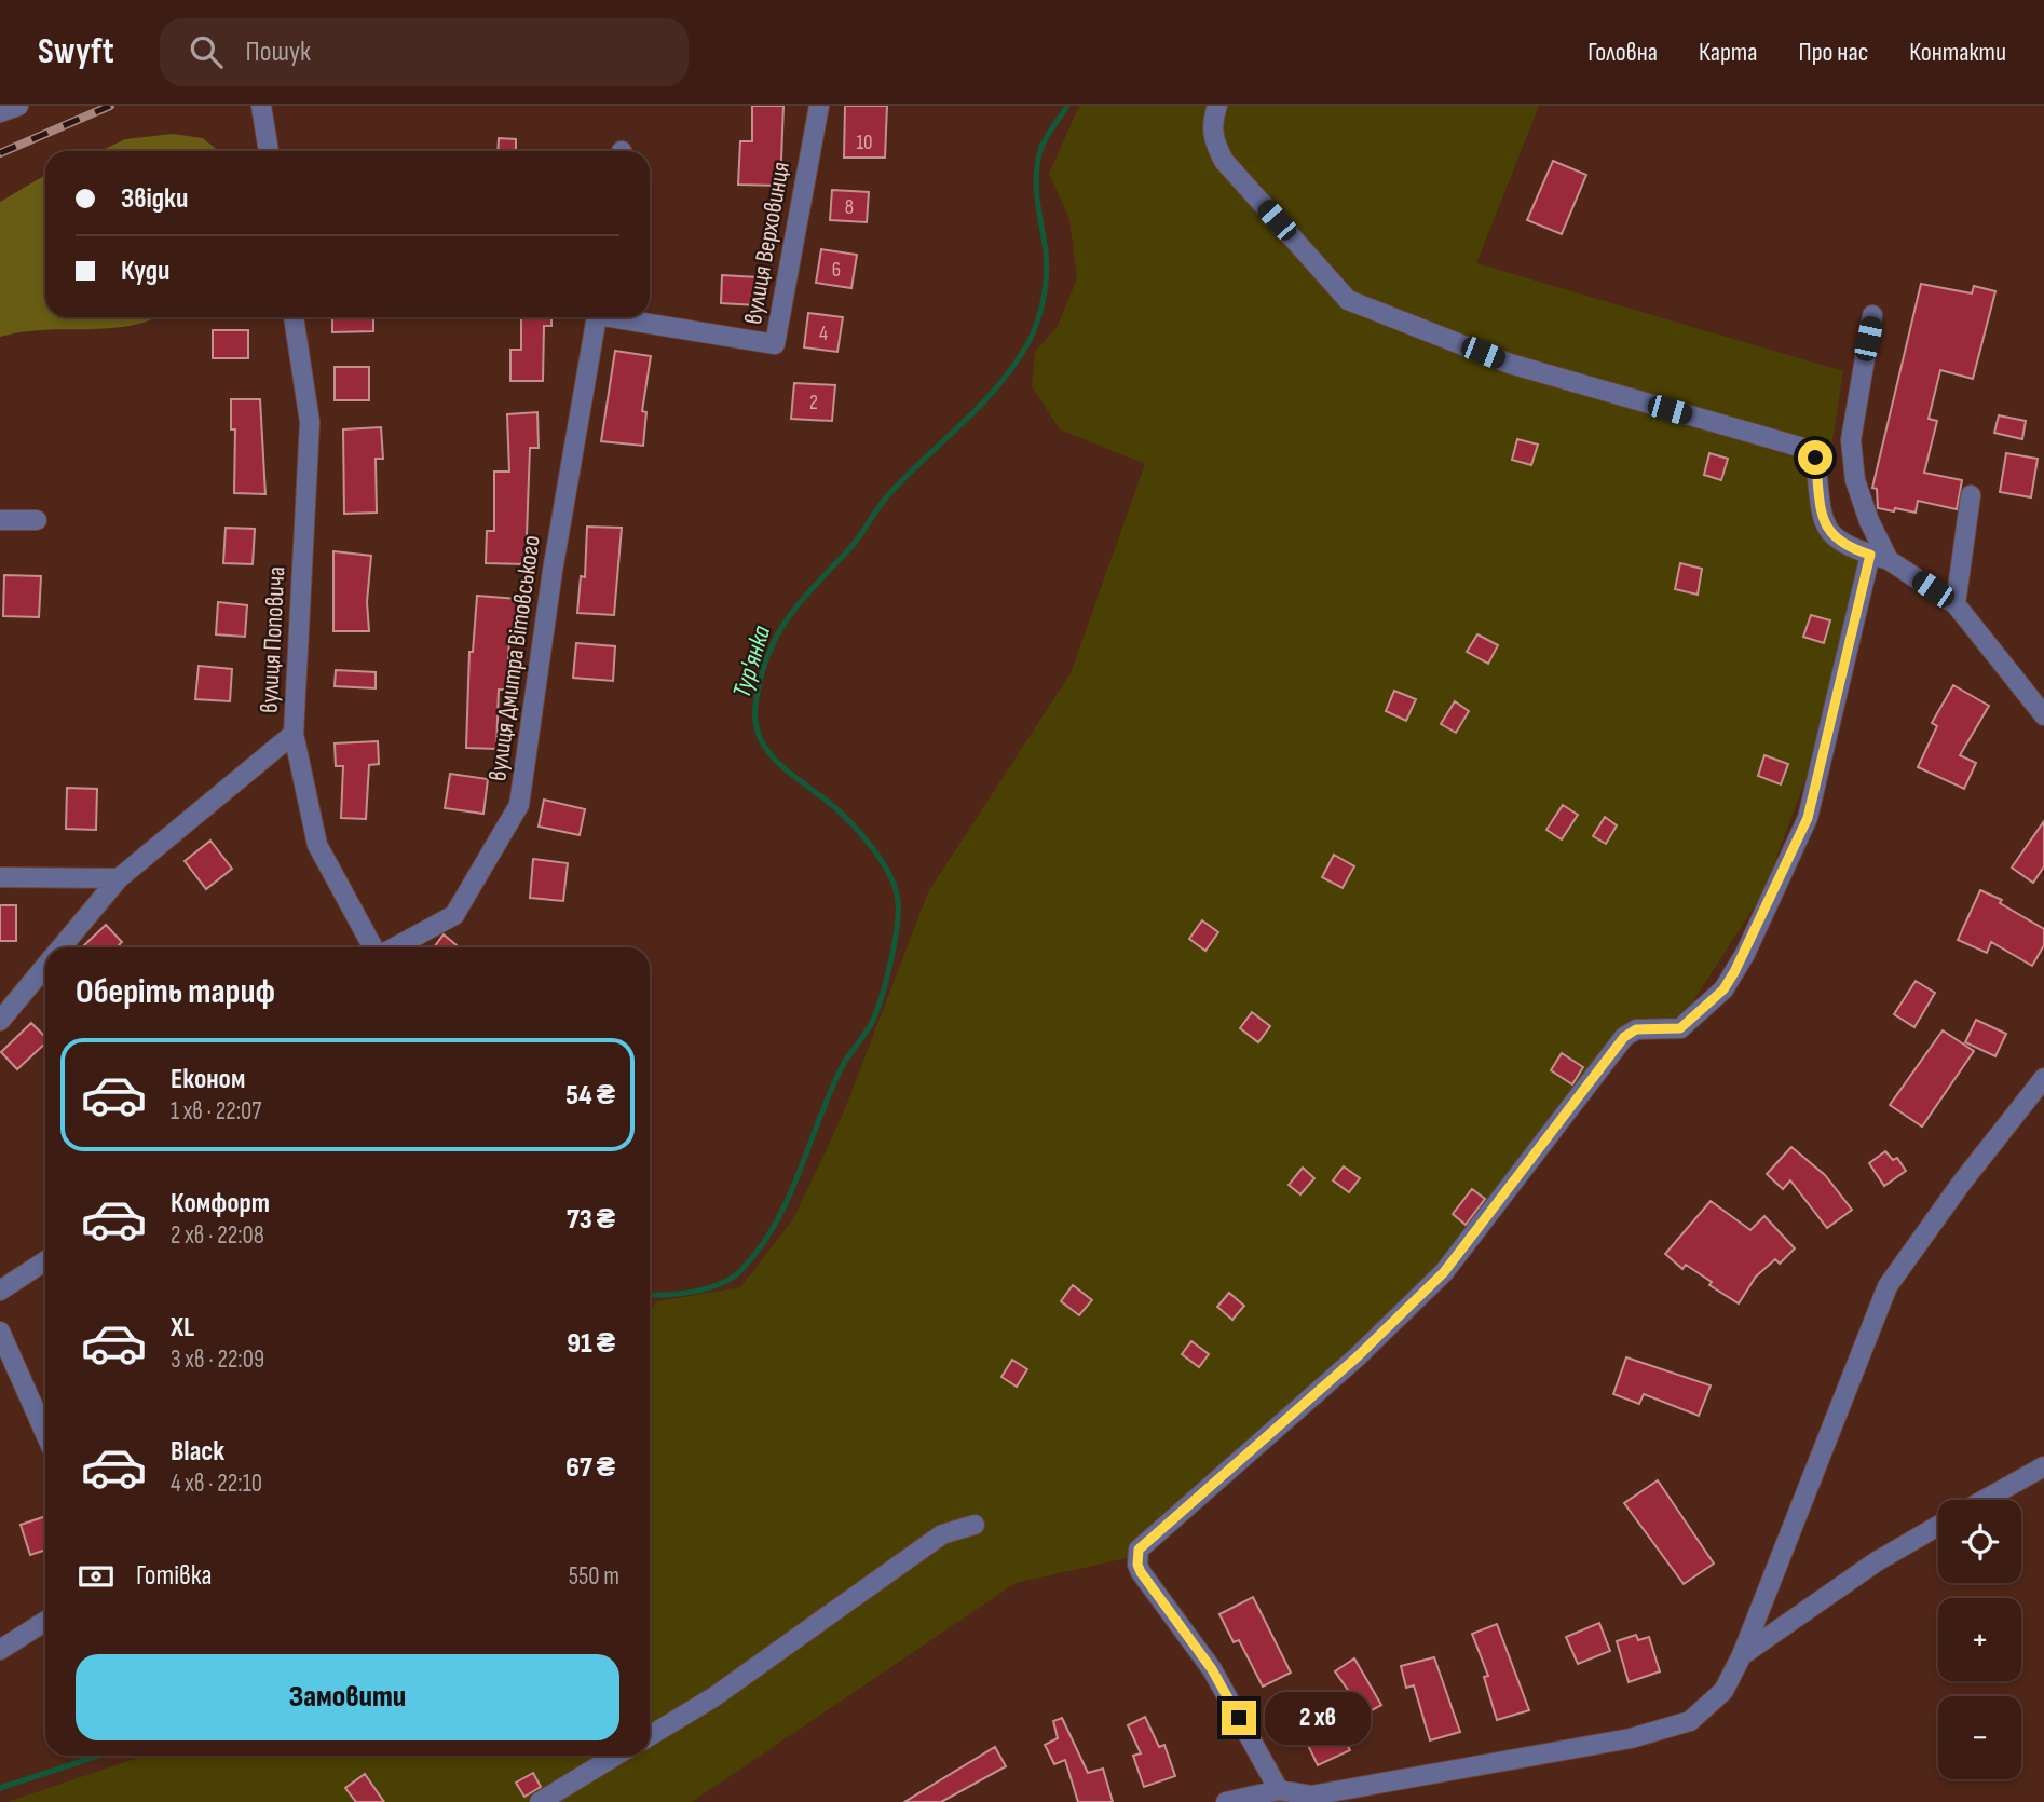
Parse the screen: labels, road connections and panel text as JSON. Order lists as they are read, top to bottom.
{
  "streets": {
    "street": ["вулиця Верховинця", "вулиця Поповича", "вулиця Дмитра Вітовського"]
  },
  "water": ["Тур'янка"],
  "house_numbers": [
    "10",
    "8",
    "6",
    "4",
    "2"
  ],
  "page": {
    "header": "Swyft",
    "search": "Пошук",
    "nav": [
      "Головна",
      "Карта",
      "Про нас",
      "Контакти"
    ],
    "banner": ["Звідки", "Куди"],
    "heading": "Оберіть тариф",
    "list": [
      {
        "name": "Економ",
        "note": "1 хв · 22:07",
        "value": "54 ₴"
      },
      {
        "name": "Комфорт",
        "note": "2 хв · 22:08",
        "value": "73 ₴"
      },
      {
        "name": "XL",
        "note": "3 хв · 22:09",
        "value": "91 ₴"
      },
      {
        "name": "Black",
        "note": "4 хв · 22:10",
        "value": "67 ₴"
      }
    ],
    "map_buttons": ["+", "−"],
    "pay": ["Готівка", "550 m"],
    "buttons": "Замовити",
    "bubble": "2 хв"
  }
}
